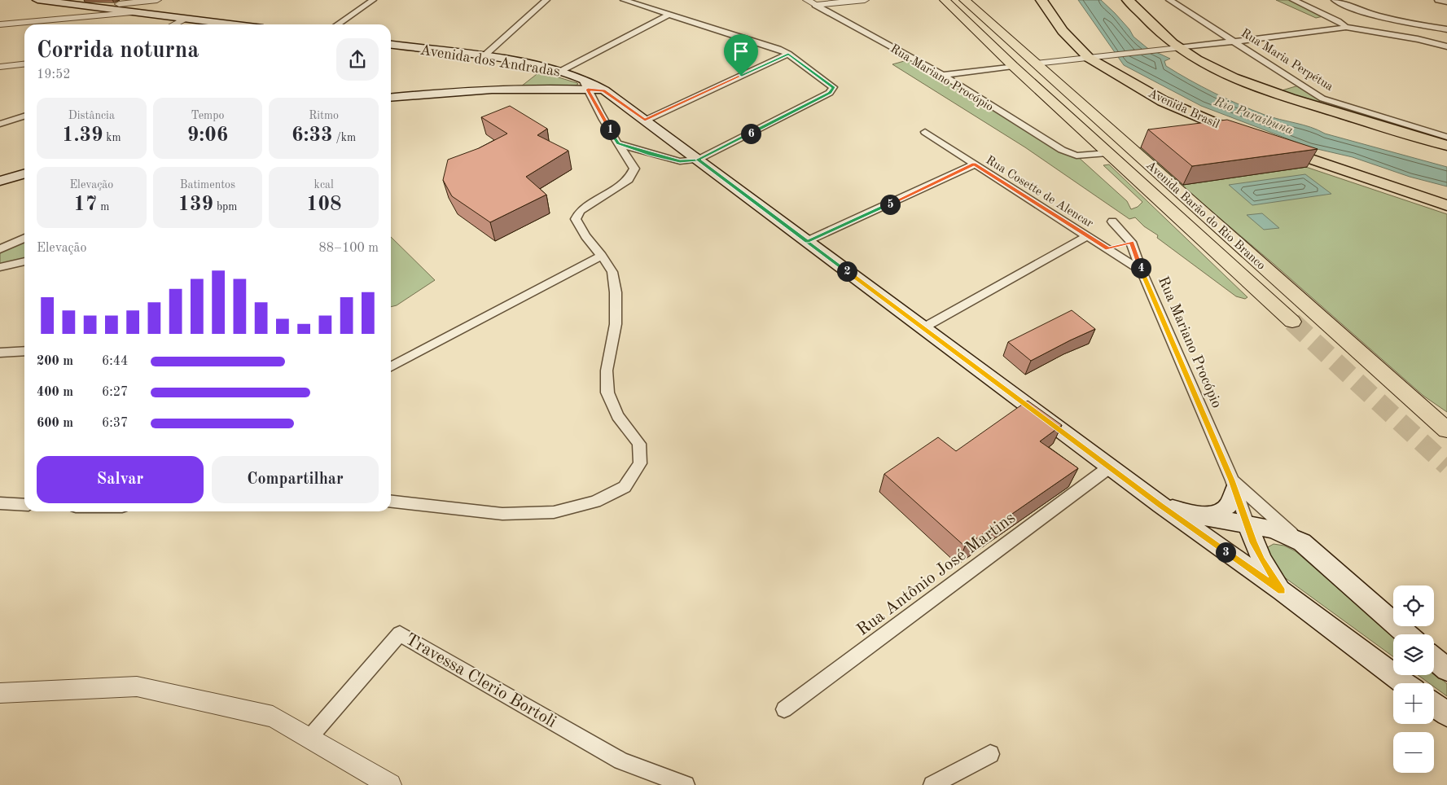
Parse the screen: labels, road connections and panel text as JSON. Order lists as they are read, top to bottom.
{
  "streets": {
    "highway": ["Avenida Brasil"],
    "main road": ["Avenida dos Andradas", "Avenida Barão do Rio Branco"],
    "street": [
      "Rua Maria Perpétua",
      "Rua Mariano Procópio",
      "Rua Cosette de Alencar",
      "Rua Antônio José Martins",
      "Travessa Clerio Bortoli"
    ]
  },
  "crossings": [
    ["Rua Mariano Procópio", "Rua Cosette de Alencar"],
    ["Rua Mariano Procópio", "Avenida Barão do Rio Branco"]
  ],
  "water": ["Rio Paraibuna"],
  "page": {
    "heading": ["Corrida noturna", "19:52"],
    "stats": [
      ["Distância", "1.39 km"],
      ["Tempo", "9:06"],
      ["Ritmo", "6:33 /km"],
      ["Elevação", "17 m"],
      ["Batimentos", "139 bpm"],
      ["kcal", "108"]
    ],
    "pins": [
      "1",
      "6",
      "5",
      "4",
      "2",
      "3"
    ],
    "chart": ["Elevação", "88–100 m"],
    "list": [
      {
        "name": "200 m",
        "note": "6:44"
      },
      {
        "name": "400 m",
        "note": "6:27"
      },
      {
        "name": "600 m",
        "note": "6:37"
      }
    ],
    "buttons": ["Salvar", "Compartilhar"],
    "map_buttons": ["+", "−"]
  }
}
